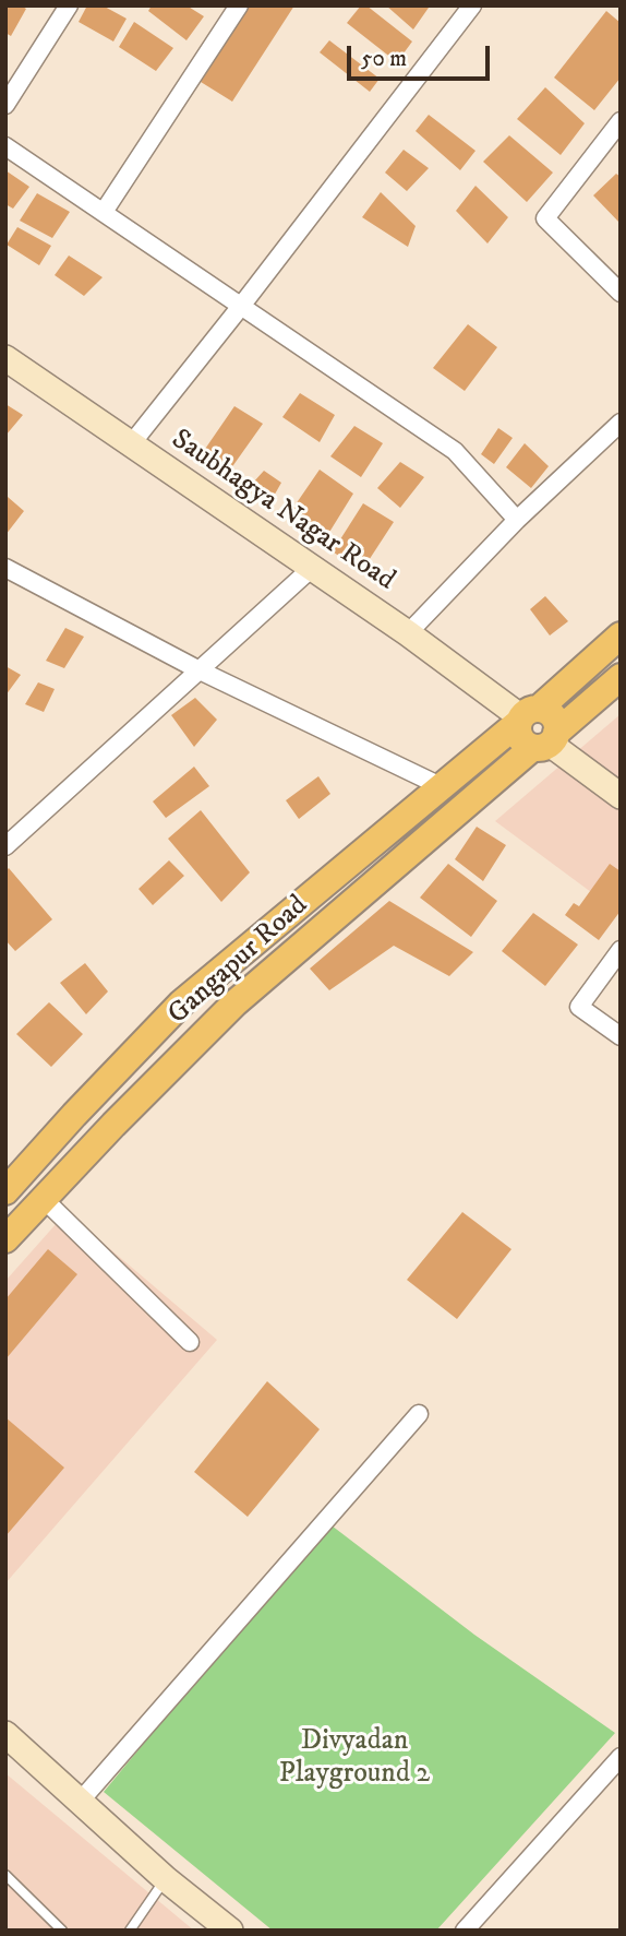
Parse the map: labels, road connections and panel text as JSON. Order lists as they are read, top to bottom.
{
  "streets": {
    "main road": ["Gangapur Road"],
    "street": ["Saubhagya Nagar Road"]
  },
  "crossings": [
    ["Saubhagya Nagar Road", "Gangapur Road"]
  ],
  "parks": ["Divyadan Playground 2"],
  "scale_bar": "50 m"
}
